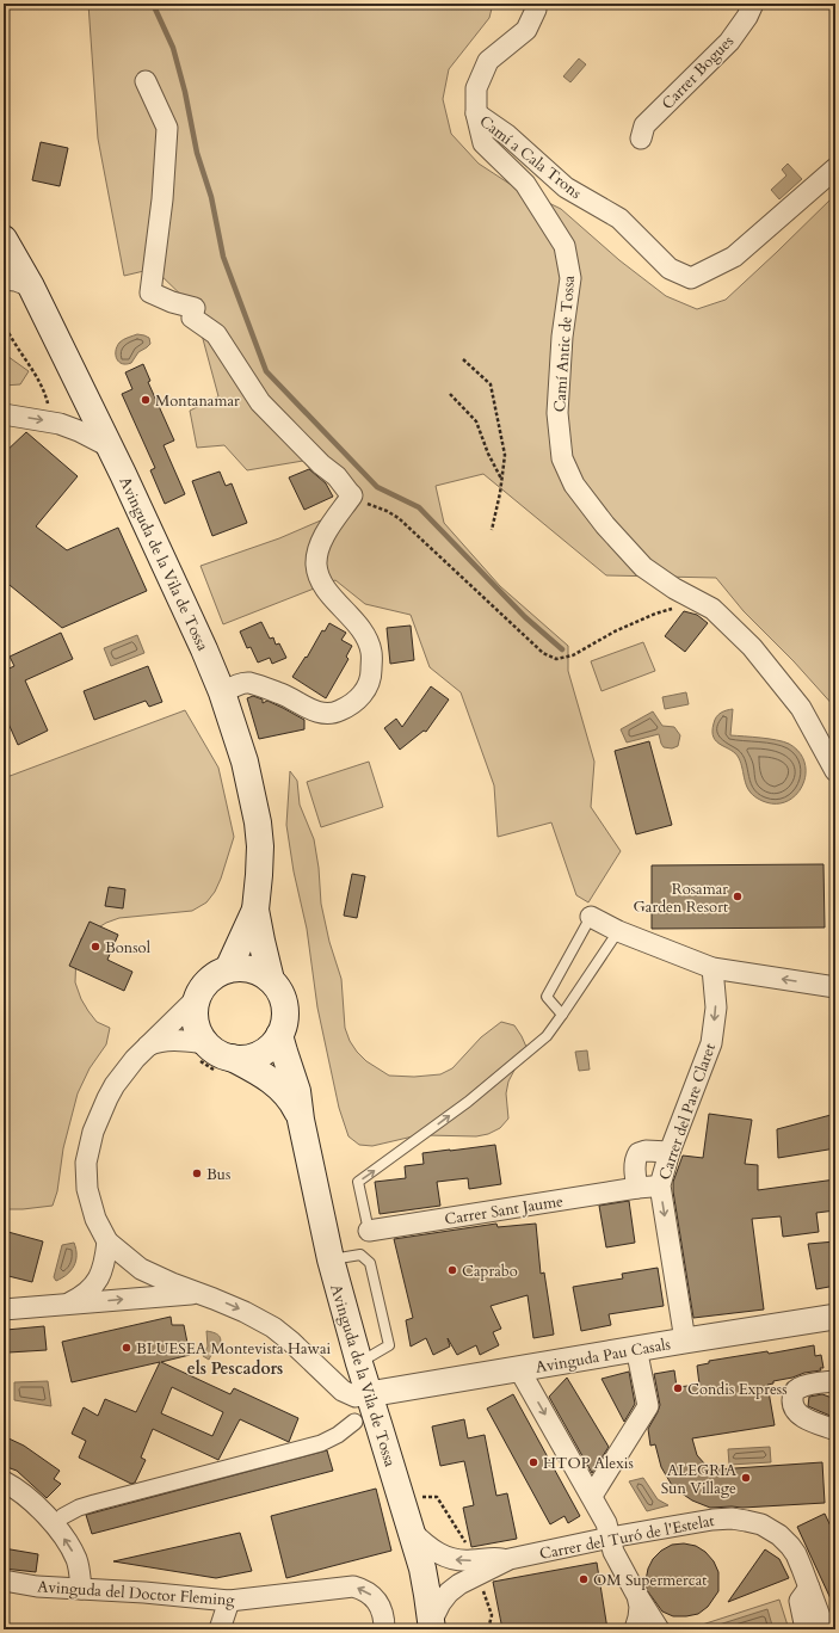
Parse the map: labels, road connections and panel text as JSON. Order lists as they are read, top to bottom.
{
  "streets": {
    "main road": ["Avinguda de la Vila de Tossa"],
    "street": [
      "Carrer Bogues",
      "Camí a Cala Trons",
      "Camí Antic de Tossa",
      "Carrer del Pare Claret",
      "Carrer Sant Jaume",
      "Avinguda Pau Casals",
      "Carrer del Turó de l'Estelat",
      "Avinguda del Doctor Fleming"
    ]
  },
  "crossings": [
    ["Camí a Cala Trons", "Camí Antic de Tossa"],
    ["Avinguda de la Vila de Tossa", "Avinguda Pau Casals"],
    ["Avinguda de la Vila de Tossa", "Carrer del Turó de l'Estelat"],
    ["Carrer del Pare Claret", "Carrer Sant Jaume"],
    ["Carrer del Pare Claret", "Avinguda Pau Casals"]
  ],
  "one_way": ["Carrer del Pare Claret", "Avinguda del Doctor Fleming"],
  "districts": ["els Pescadors"],
  "places": [
    "Montanamar",
    "Rosamar Garden Resort",
    "Bonsol",
    "Bus",
    "Caprabo",
    "BLUESEA Montevista Hawai",
    "Condis Express",
    "HTOP Alexis",
    "ALEGRIA Sun Village",
    "OM Supermercat"
  ]
}
